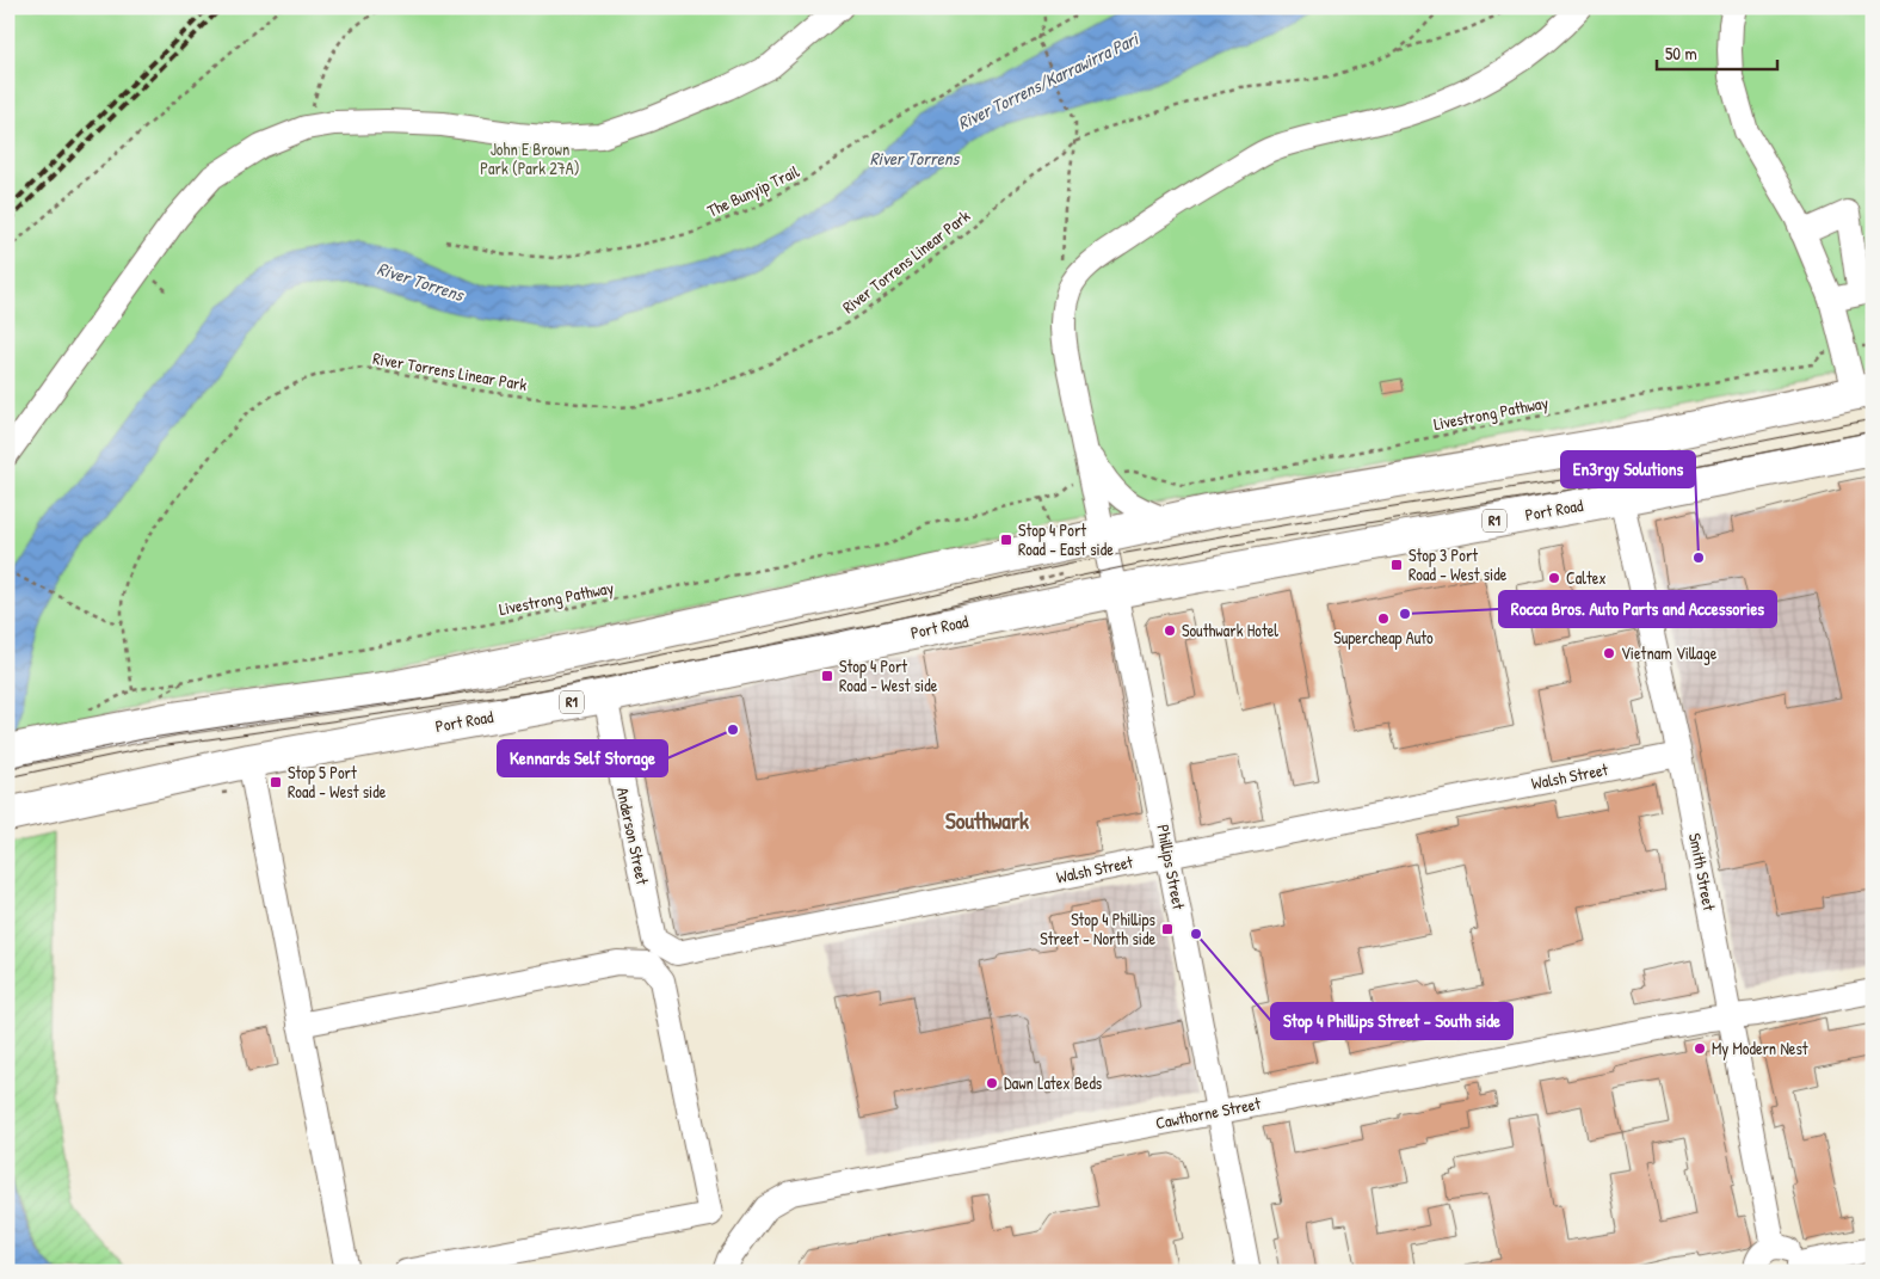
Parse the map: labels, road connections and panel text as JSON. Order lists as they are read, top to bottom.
{
  "streets": {
    "highway": ["Port Road", "R1"],
    "street": [
      "Walsh Street",
      "Anderson Street",
      "Phillips Street",
      "Smith Street",
      "Cawthorne Street"
    ],
    "path": ["The Bunyip Trail", "River Torrens Linear Park", "Livestrong Pathway"]
  },
  "crossings": [
    ["River Torrens Linear Park", "Livestrong Pathway"],
    ["Port Road", "Anderson Street"],
    ["Port Road", "Phillips Street"],
    ["Port Road", "Smith Street"],
    ["Walsh Street", "Anderson Street"],
    ["Walsh Street", "Phillips Street"],
    ["Walsh Street", "Smith Street"],
    ["Phillips Street", "Cawthorne Street"],
    ["Smith Street", "Cawthorne Street"]
  ],
  "districts": ["Southwark"],
  "water": ["River Torrens/Karrawirra Pari", "River Torrens"],
  "parks": ["John E Brown Park (Park 27A)"],
  "places": {
    "transit": [
      "Stop 4 Port Road - East side",
      "Stop 3 Port Road - West side",
      "Stop 4 Port Road - West side",
      "Stop 5 Port Road - West side",
      "Stop 4 Phillips Street - North side"
    ],
    "other": [
      "En3rgy Solutions",
      "Caltex",
      "Rocca Bros. Auto Parts and Accessories",
      "Supercheap Auto",
      "Southwark Hotel",
      "Vietnam Village",
      "Kennards Self Storage",
      "Stop 4 Phillips Street - South side",
      "My Modern Nest",
      "Dawn Latex Beds"
    ]
  },
  "scale_bar": "50 m"
}
